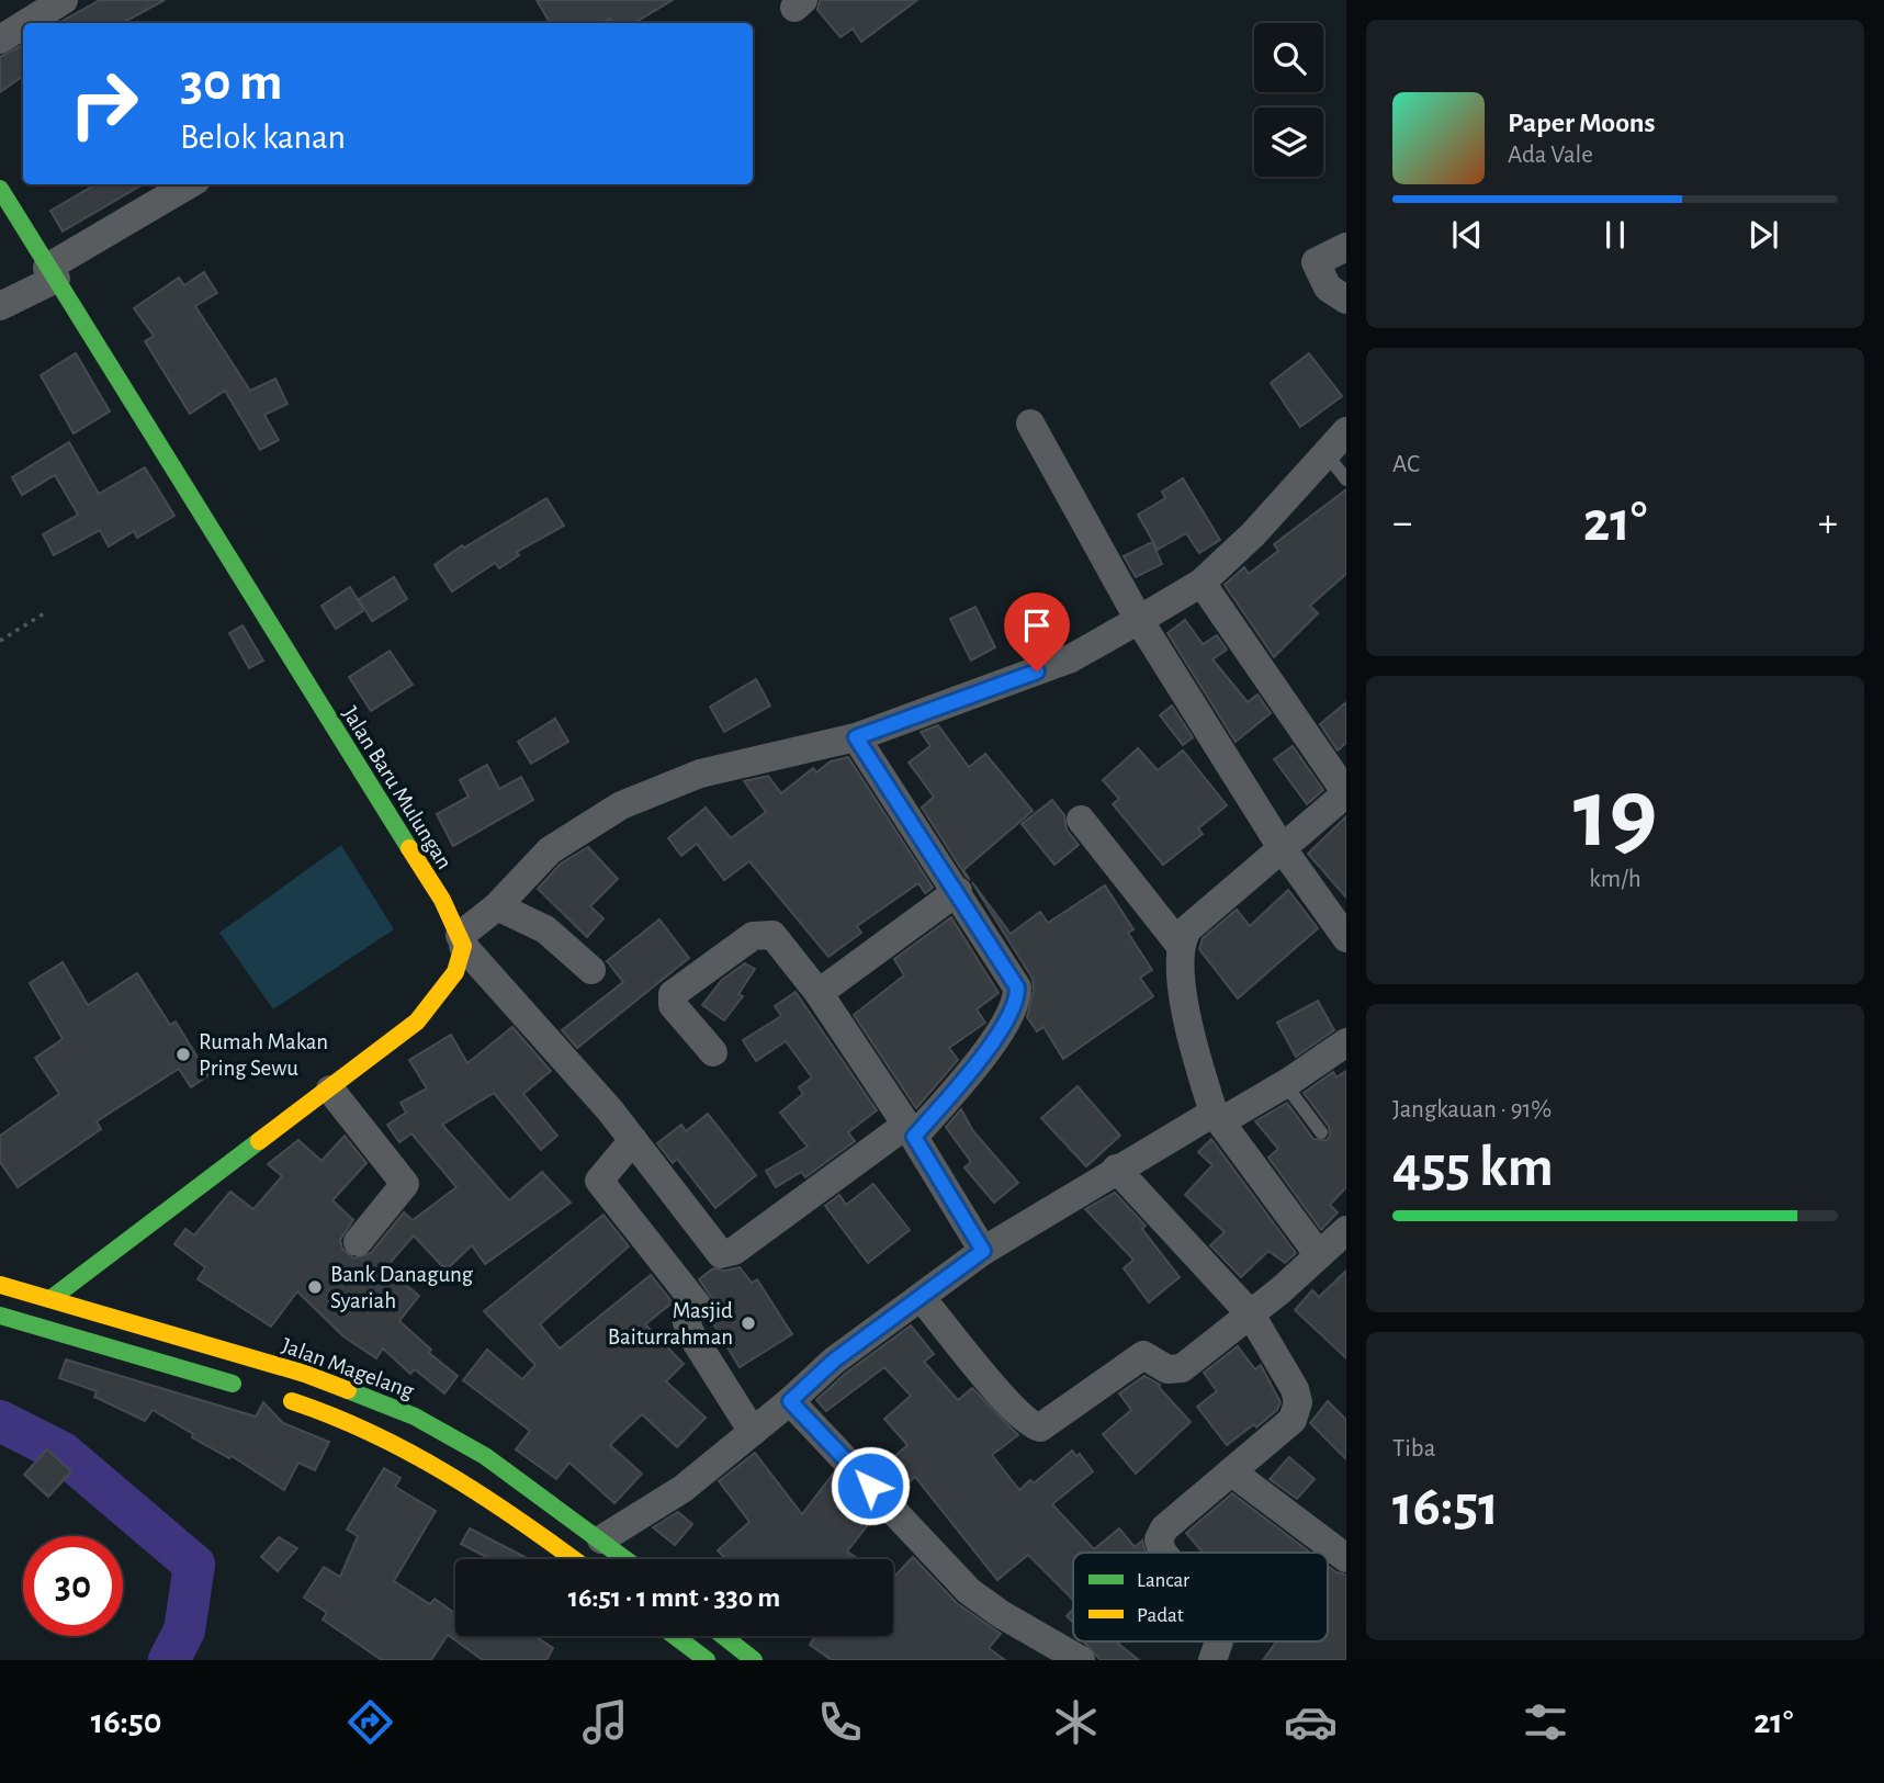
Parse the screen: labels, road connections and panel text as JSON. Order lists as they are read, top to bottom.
{
  "streets": {
    "main road": ["Jalan Baru Mulungan", "Jalan Magelang"]
  },
  "places": ["Rumah Makan Pring Sewu", "Bank Danagung Syariah", "Masjid Baiturrahman"],
  "legend": ["Lancar", "Padat"],
  "page": {
    "turn": ["30 m", "Belok kanan"],
    "song": ["Paper Moons", "Ada Vale"],
    "tile": [
      "AC",
      ["19", "km/h"],
      ["Jangkauan · 91%", "455 km"],
      ["Tiba", "16:51"]
    ],
    "heat": ["−", "21°", "+"],
    "limit": "30",
    "trip": "16:51 · 1 mnt · 330 m",
    "tabs": ["16:50", "21°"]
  }
}
